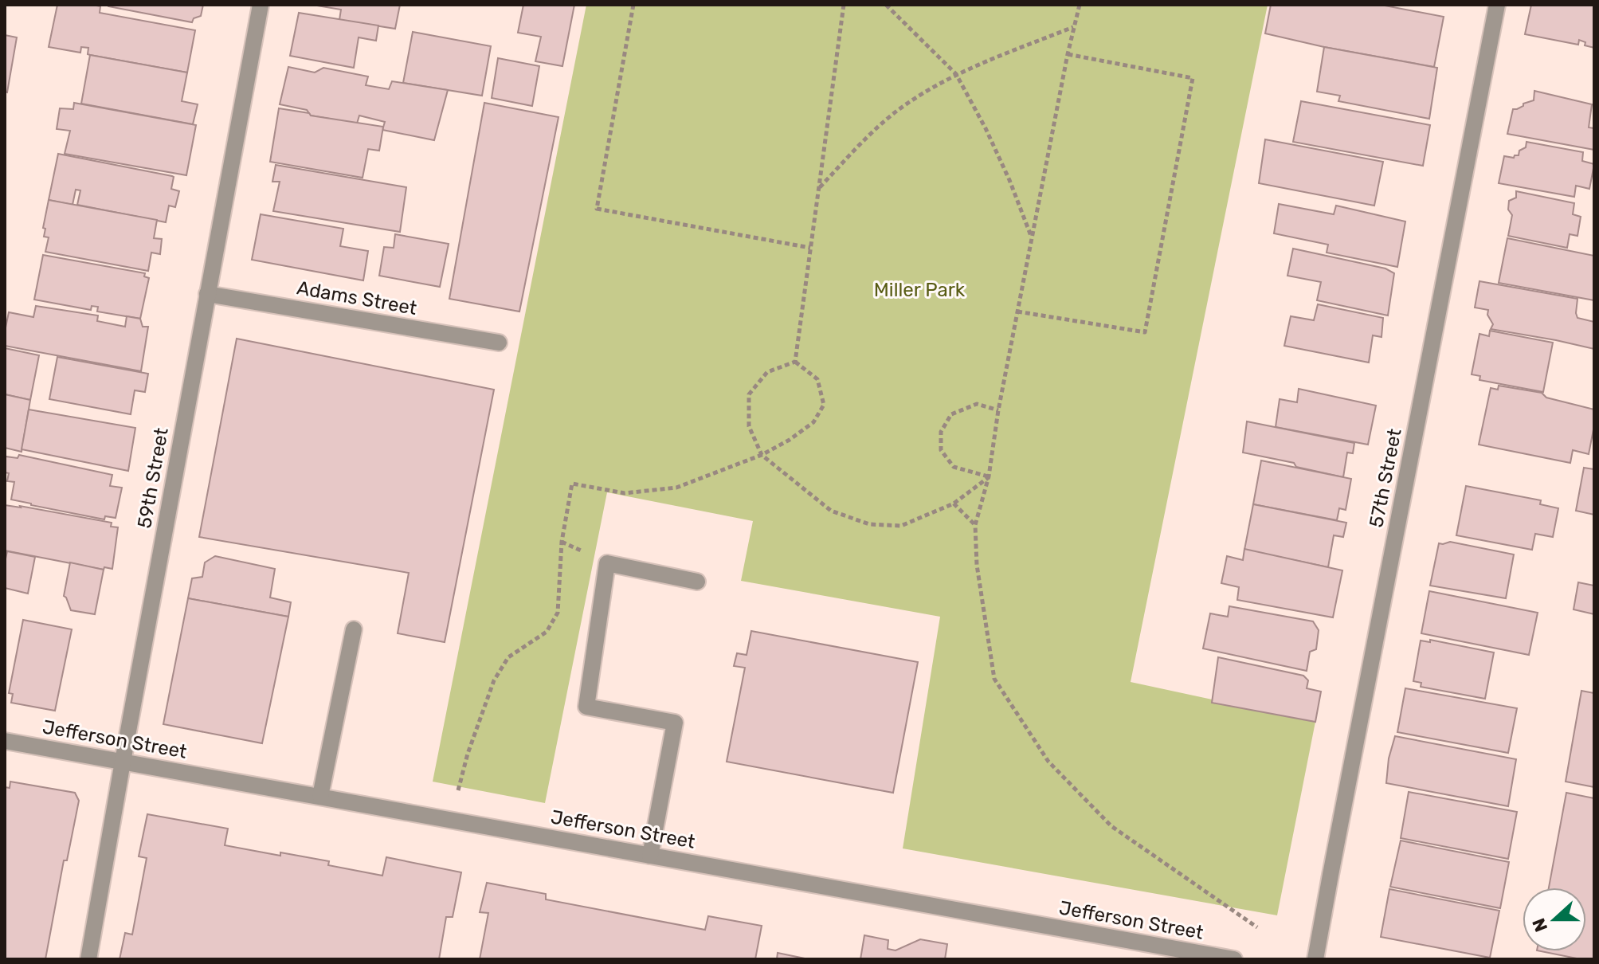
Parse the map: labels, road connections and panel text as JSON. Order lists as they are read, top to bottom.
{
  "streets": {
    "street": [
      "Adams Street",
      "59th Street",
      "57th Street",
      "Jefferson Street"
    ]
  },
  "crossings": [
    ["Adams Street", "59th Street"],
    ["59th Street", "Jefferson Street"]
  ],
  "parks": ["Miller Park"],
  "north": "left"
}
